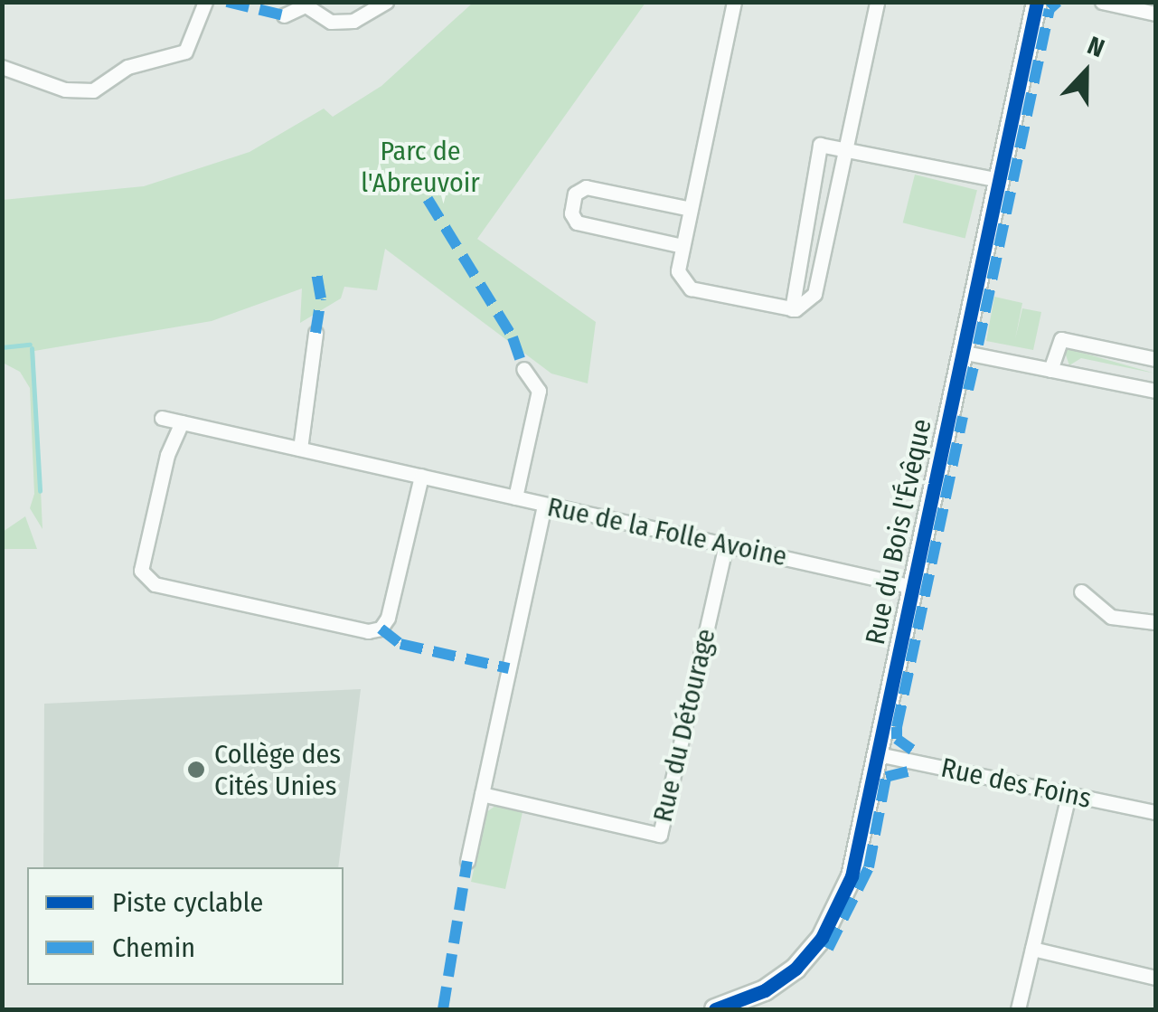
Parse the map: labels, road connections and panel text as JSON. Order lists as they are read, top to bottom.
{
  "streets": {
    "street": [
      "Rue de la Folle Avoine",
      "Rue du Bois l'Évêque",
      "Rue du Détourage",
      "Rue des Foins"
    ]
  },
  "crossings": [
    ["Rue de la Folle Avoine", "Rue du Bois l'Évêque"],
    ["Rue de la Folle Avoine", "Rue du Détourage"],
    ["Rue du Bois l'Évêque", "Rue des Foins"]
  ],
  "parks": ["Parc de l'Abreuvoir"],
  "places": ["Collège des Cités Unies"],
  "legend": ["Piste cyclable", "Chemin"],
  "north": "top"
}
